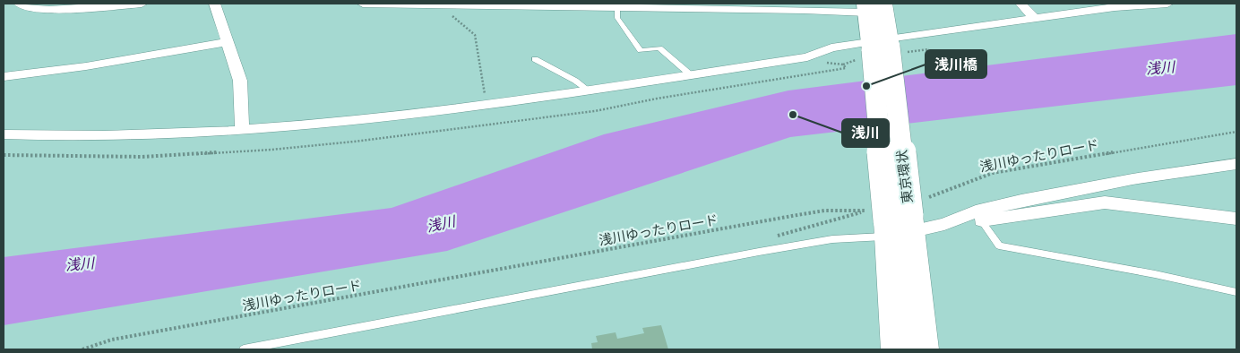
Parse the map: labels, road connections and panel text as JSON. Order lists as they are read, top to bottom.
{
  "streets": {
    "highway": ["東京環状"],
    "path": ["浅川ゆったりロード"]
  },
  "crossings": [
    ["浅川ゆったりロード", "東京環状"]
  ],
  "water": ["浅川"],
  "places": ["浅川橋", "浅川"]
}
